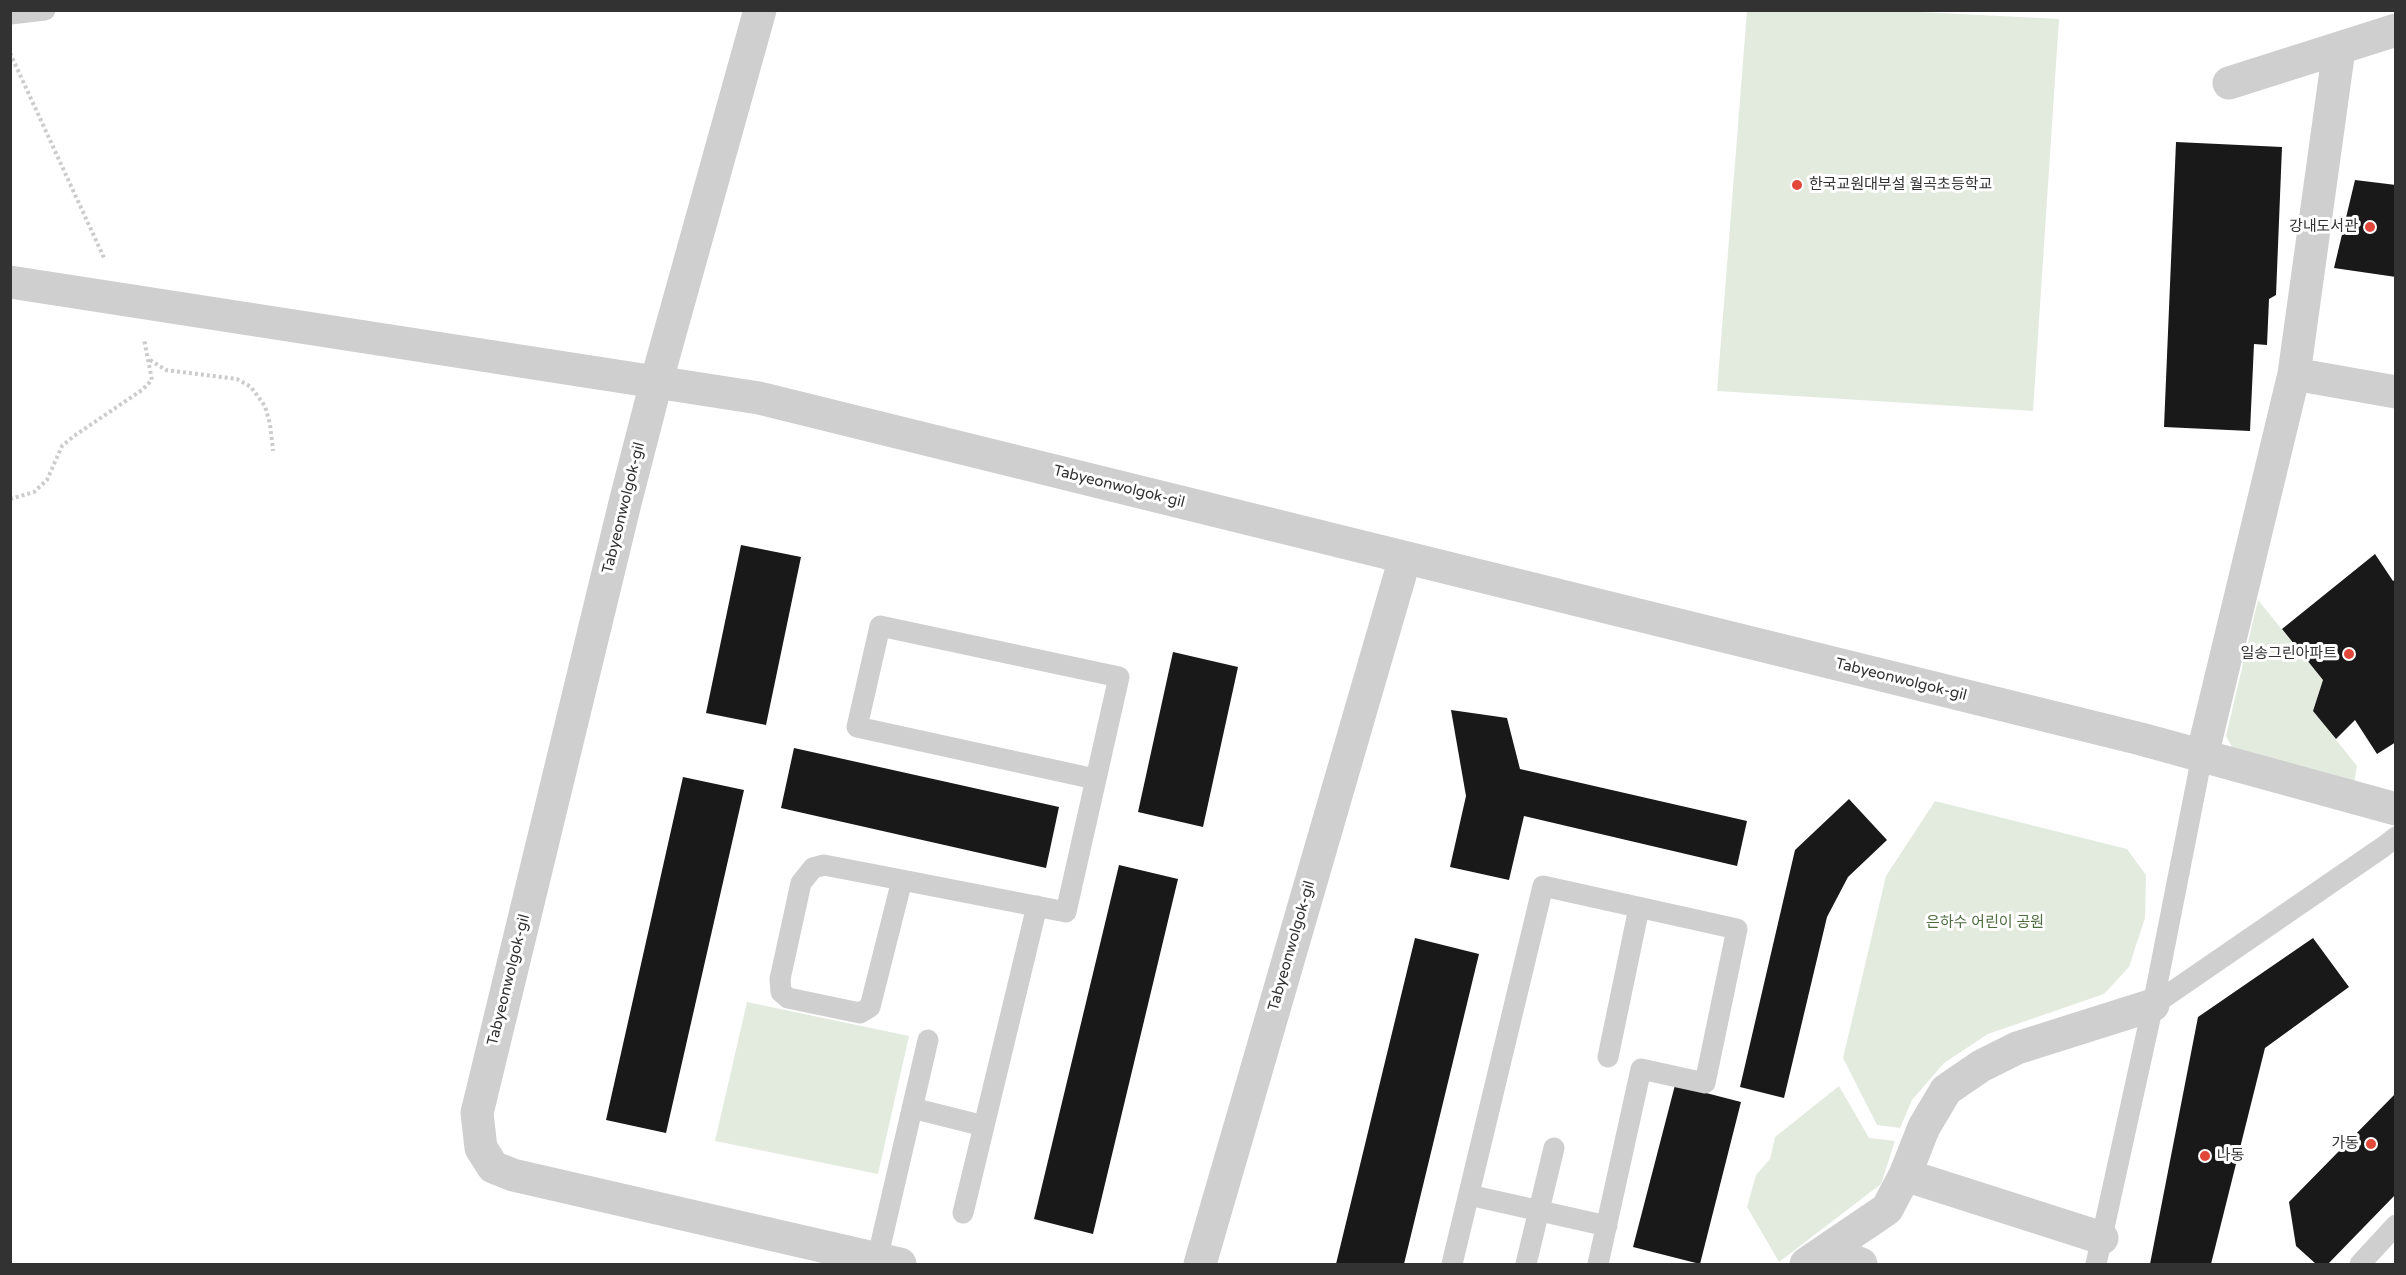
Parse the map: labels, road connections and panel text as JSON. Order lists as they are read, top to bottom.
{
  "streets": {
    "street": ["Tabyeonwolgok-gil"]
  },
  "parks": ["은하수 어린이 공원"],
  "places": [
    "한국교원대부설 월곡초등학교",
    "강내도서관",
    "일송그린아파트",
    "가동",
    "나동"
  ]
}
